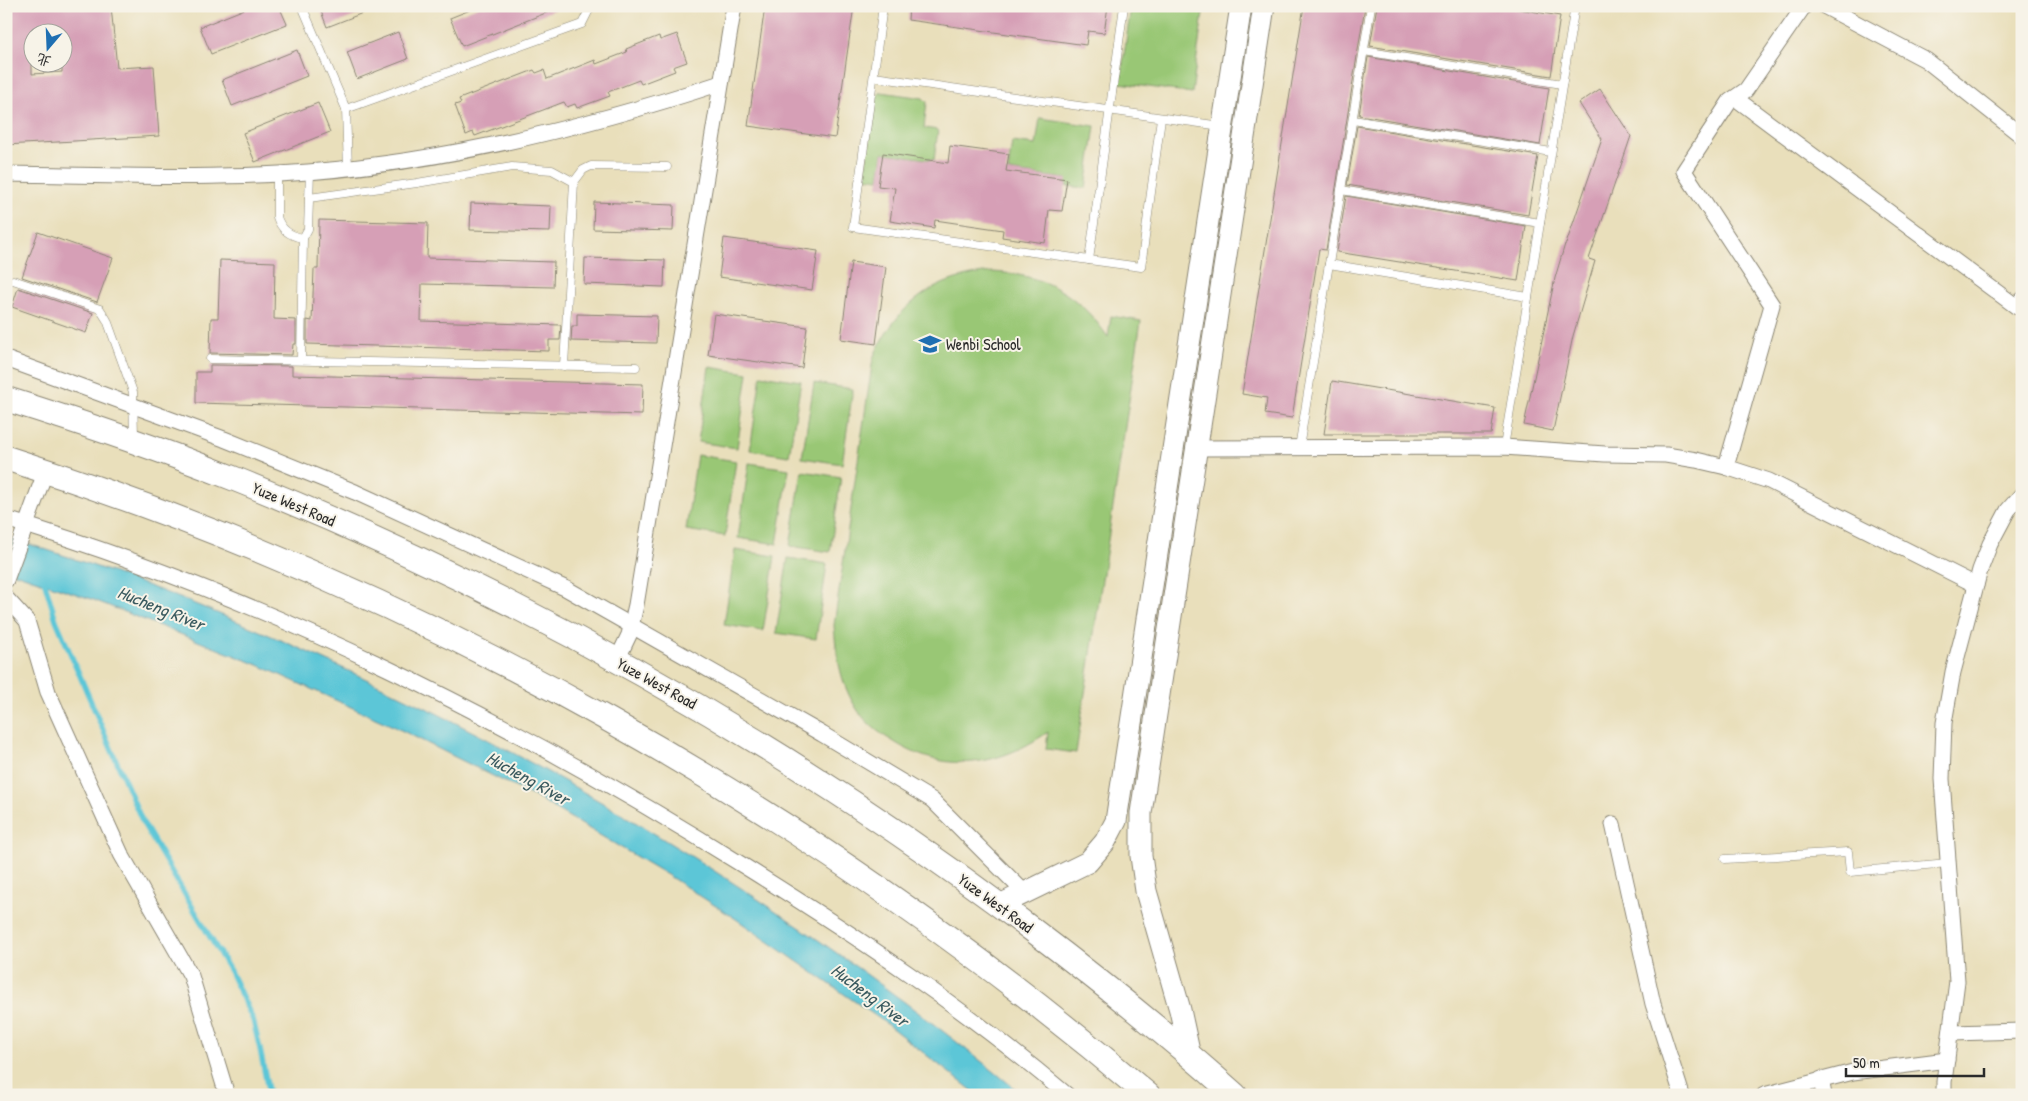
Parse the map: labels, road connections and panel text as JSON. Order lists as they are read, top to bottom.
{
  "streets": {
    "main road": ["Yuze West Road"]
  },
  "water": ["Hucheng River"],
  "places": {
    "school or university": ["Wenbi School"]
  },
  "scale_bar": "50 m",
  "north": "bottom"
}
